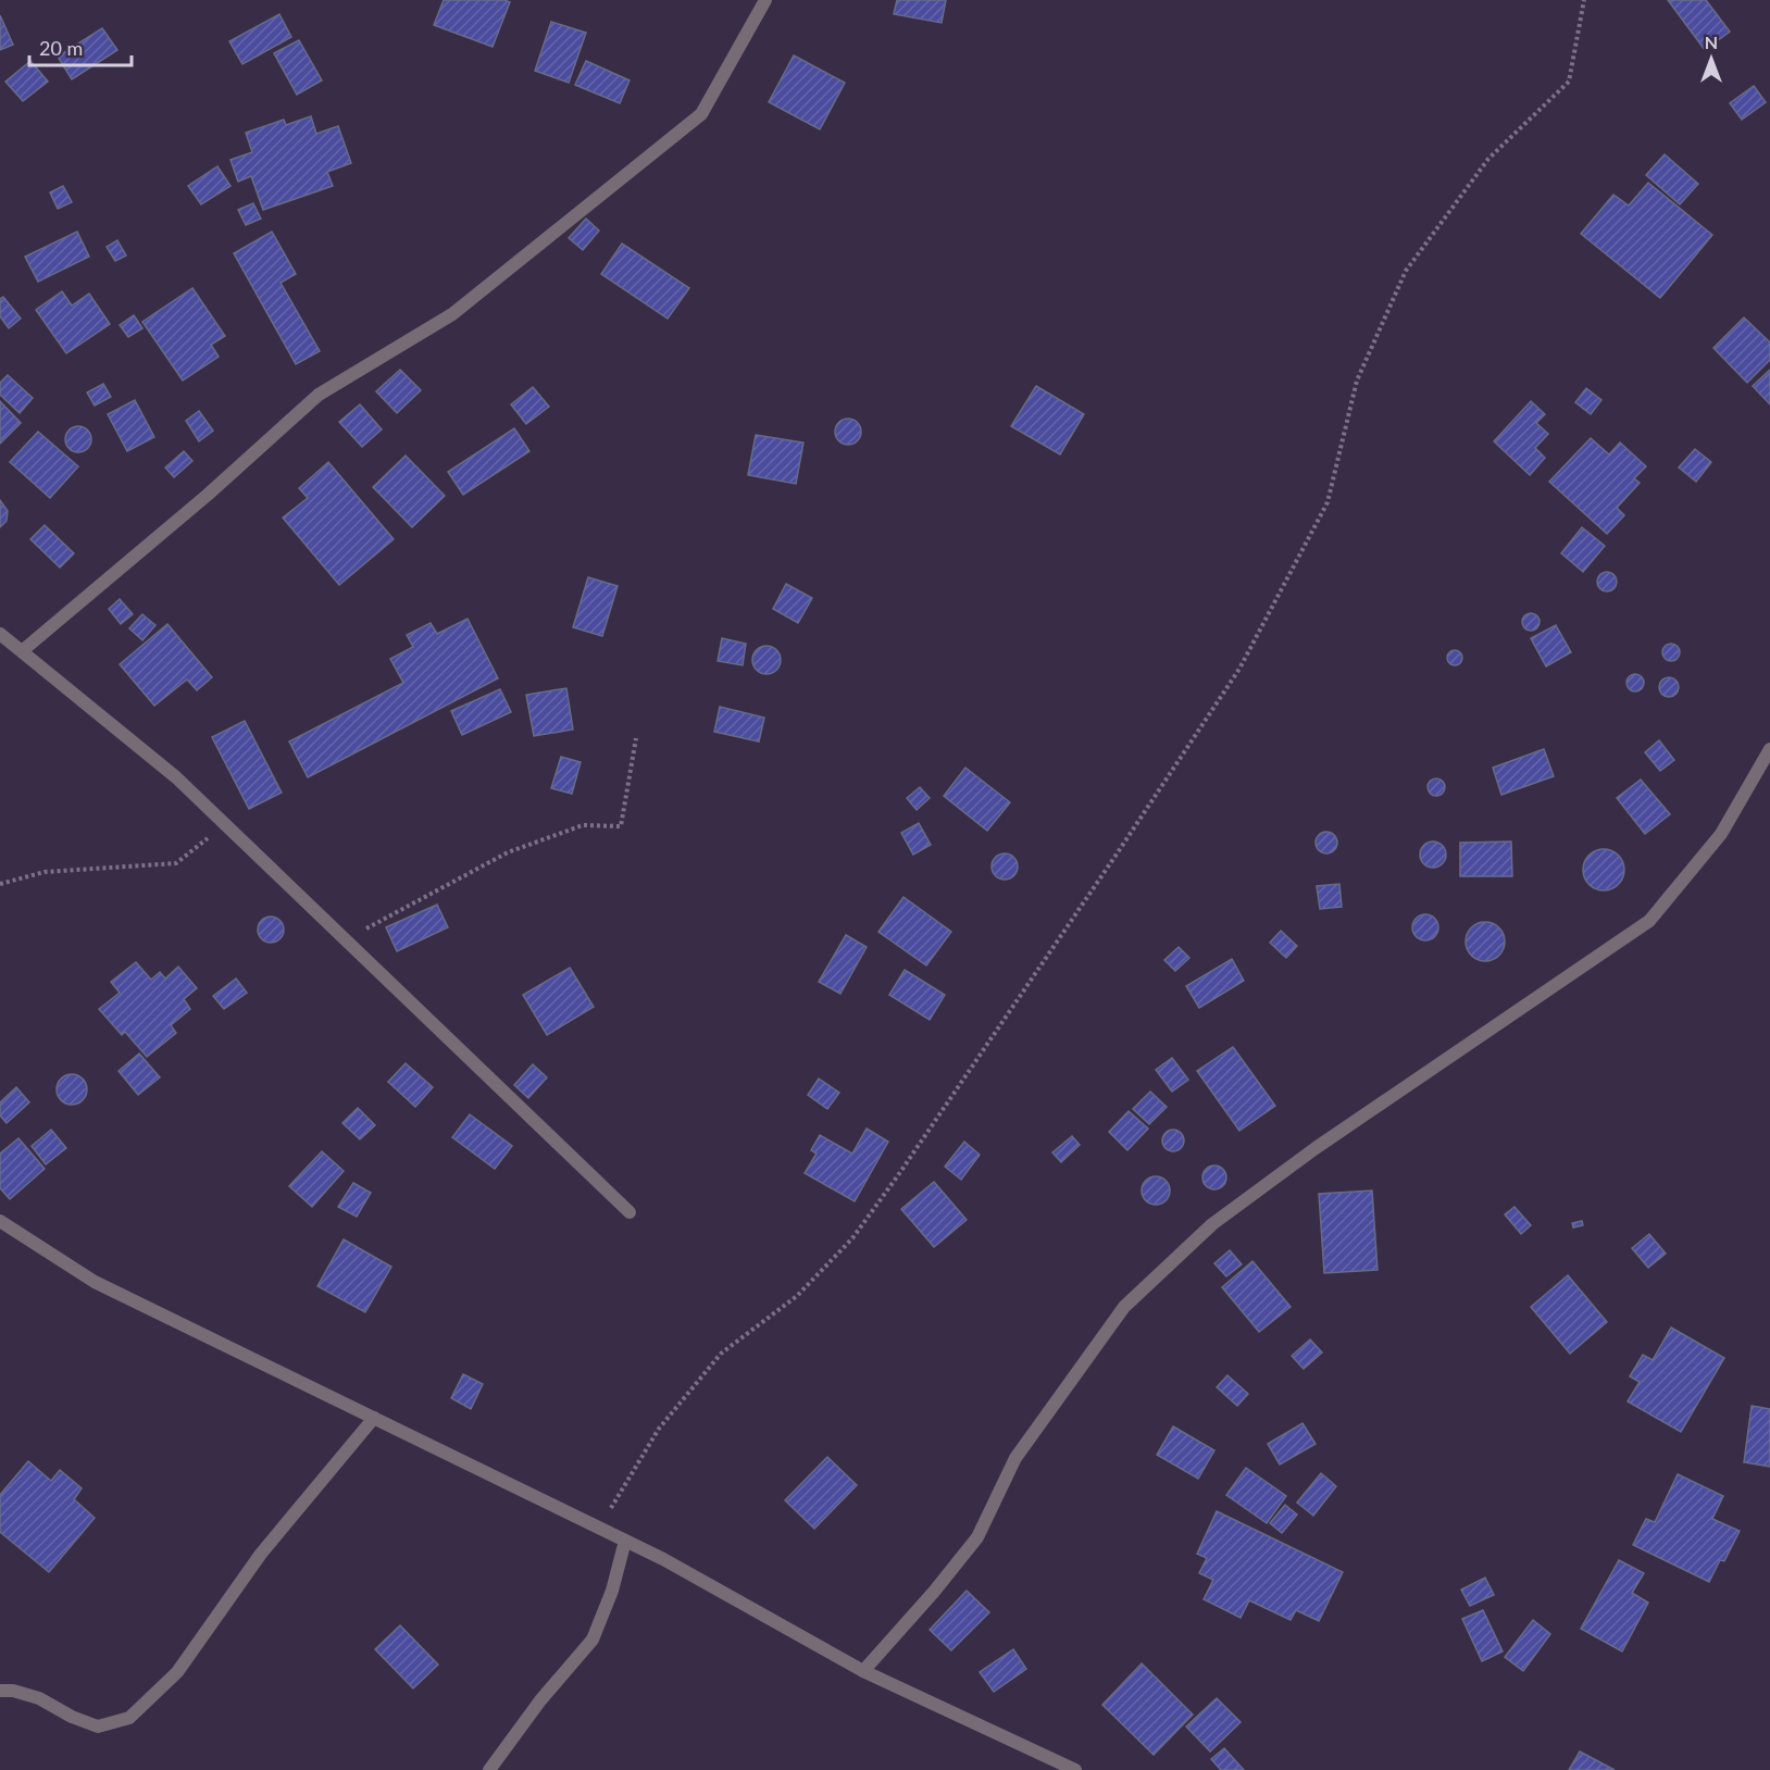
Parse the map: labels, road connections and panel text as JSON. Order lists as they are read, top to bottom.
{
  "scale_bar": "20 m",
  "north": "top"
}
